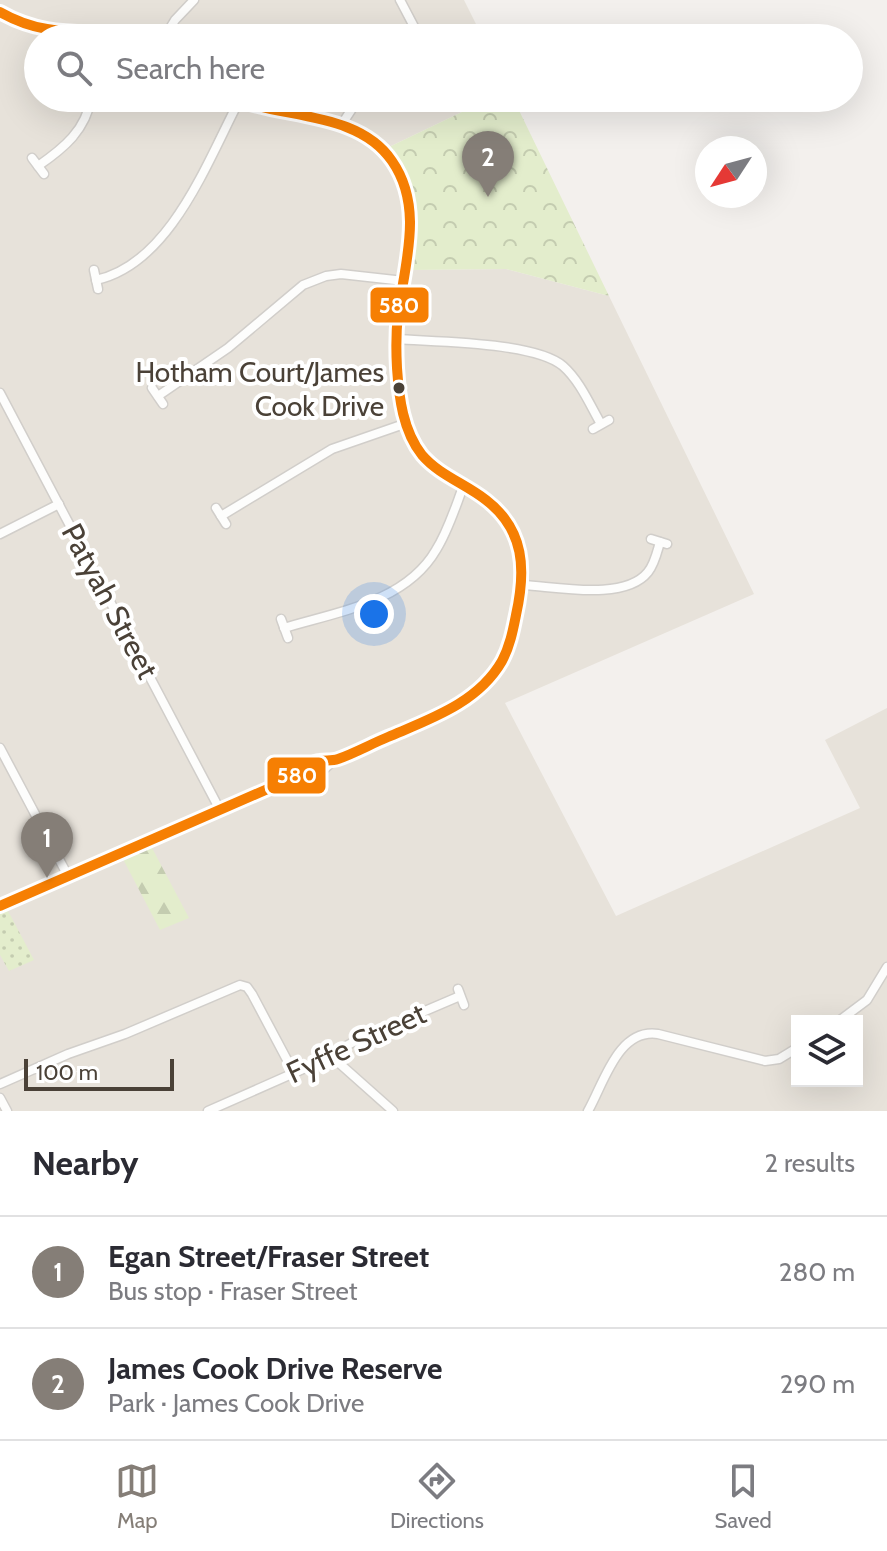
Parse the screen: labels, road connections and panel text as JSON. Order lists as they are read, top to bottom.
{
  "streets": {
    "street": ["Patyah Street", "Fyffe Street"]
  },
  "places": ["Hotham Court/James Cook Drive"],
  "lines": ["transit line 580"],
  "scale_bar": "100 m",
  "north": "bottom left",
  "page": {
    "search": "Search here",
    "pins": ["2", "1"],
    "scale": "100 m",
    "heading": ["Nearby", "2 results"],
    "list": [
      {
        "mark": "1",
        "name": "Egan Street/Fraser Street",
        "note": "Bus stop · Fraser Street",
        "value": "280 m"
      },
      {
        "mark": "2",
        "name": "James Cook Drive Reserve",
        "note": "Park · James Cook Drive",
        "value": "290 m"
      }
    ],
    "nav": ["Map", "Directions", "Saved"]
  }
}
